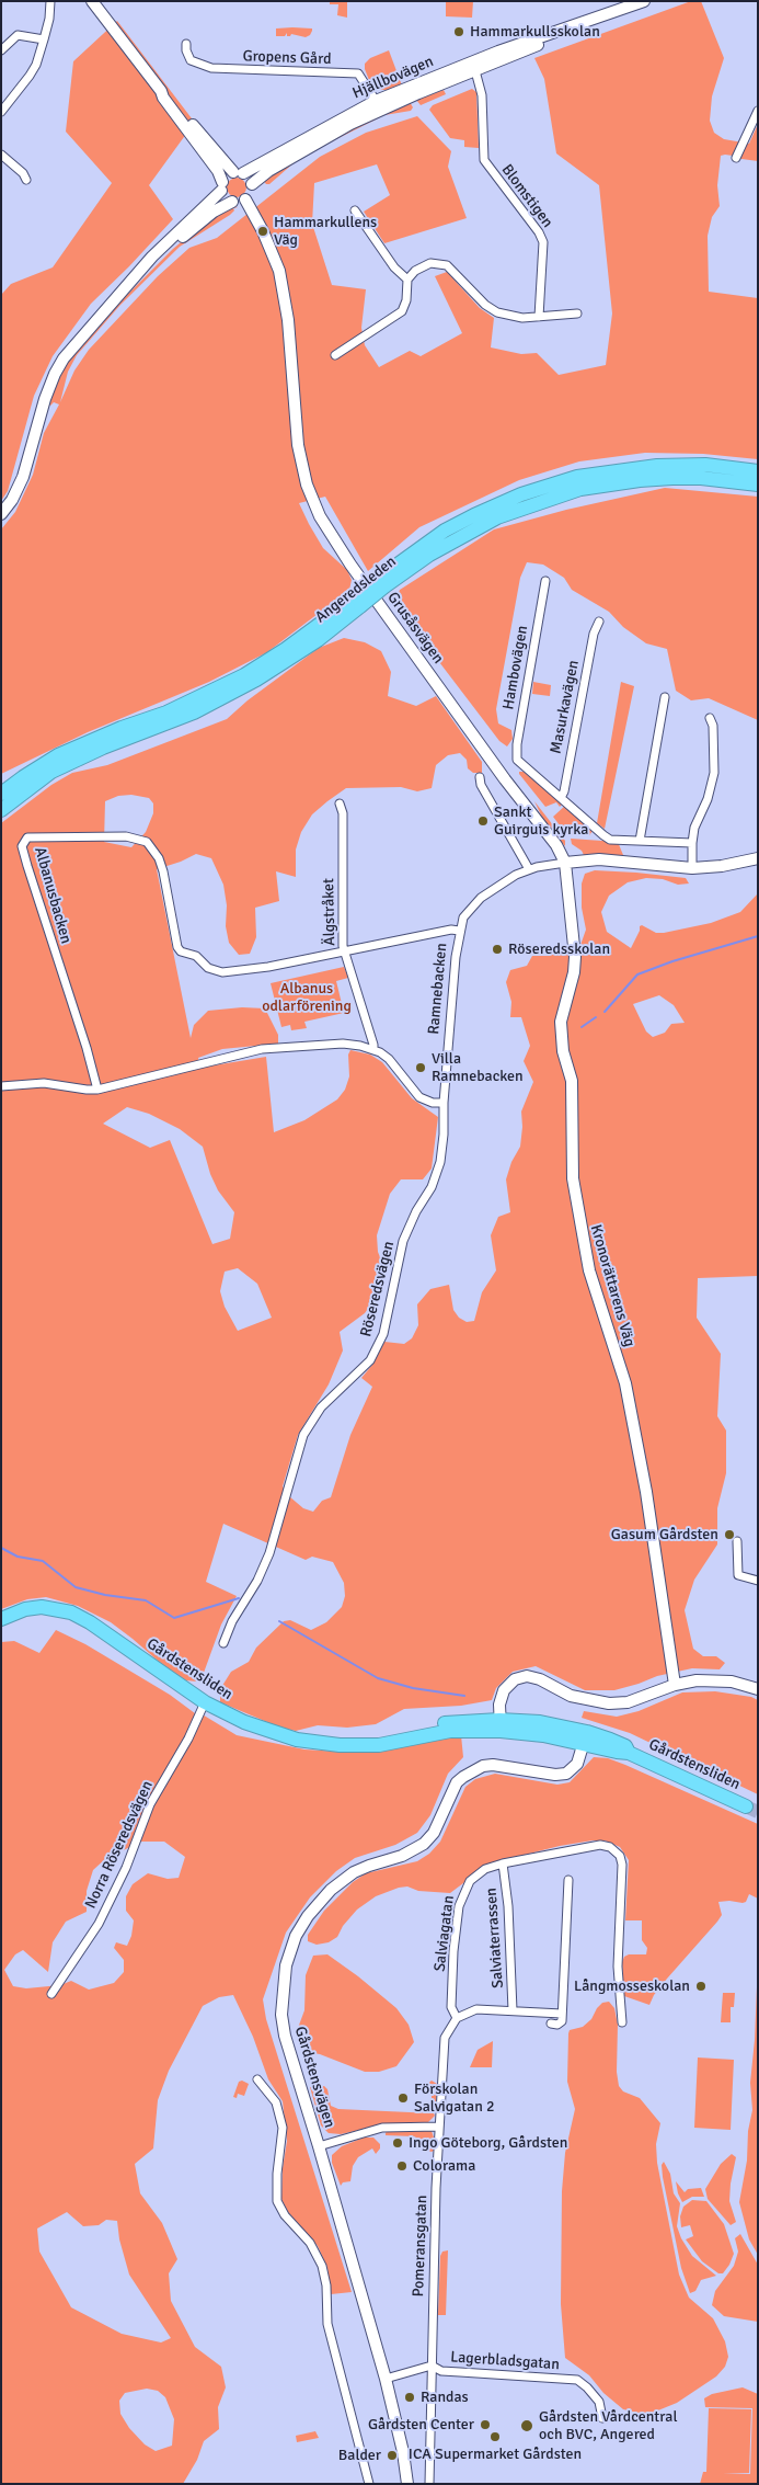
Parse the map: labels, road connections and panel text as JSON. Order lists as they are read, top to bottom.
{
  "streets": {
    "highway": ["Angeredsleden", "Gårdstensliden"],
    "street": [
      "Gropens Gård",
      "Hjällbovägen",
      "Blomstigen",
      "Grusåsvägen",
      "Hambovägen",
      "Masurkavägen",
      "Albanusbacken",
      "Älgstråket",
      "Ramnebacken",
      "Kronorättarens Väg",
      "Röseredsvägen",
      "Norra Röseredsvägen",
      "Salviagatan",
      "Salviaterrassen",
      "Gårdstensvägen",
      "Pomeransgatan",
      "Lagerbladsgatan"
    ]
  },
  "crossings": [
    ["Gropens Gård", "Hjällbovägen"],
    ["Hjällbovägen", "Blomstigen"],
    ["Hjällbovägen", "Grusåsvägen"],
    ["Grusåsvägen", "Ramnebacken"],
    ["Grusåsvägen", "Kronorättarens Väg"],
    ["Hambovägen", "Masurkavägen"],
    ["Albanusbacken", "Älgstråket"],
    ["Albanusbacken", "Ramnebacken"],
    ["Ramnebacken", "Kronorättarens Väg"],
    ["Ramnebacken", "Röseredsvägen"],
    ["Gårdstensliden", "Norra Röseredsvägen"],
    ["Gårdstensliden", "Gårdstensvägen"],
    ["Salviagatan", "Salviaterrassen"],
    ["Gårdstensvägen", "Lagerbladsgatan"],
    ["Pomeransgatan", "Lagerbladsgatan"]
  ],
  "parks": ["Albanus odlarförening"],
  "places": [
    "Hammarkullsskolan",
    "Hammarkullens Väg",
    "Sankt Guirguis kyrka",
    "Röseredsskolan",
    "Villa Ramnebacken",
    "Gasum Gårdsten",
    "Långmosseskolan",
    "Förskolan Salvigatan 2",
    "Ingo Göteborg, Gårdsten",
    "Colorama",
    "Randas",
    "Gårdsten Center",
    "Gårdsten Vårdcentral och BVC, Angered",
    "ICA Supermarket Gårdsten",
    "Balder"
  ]
}
